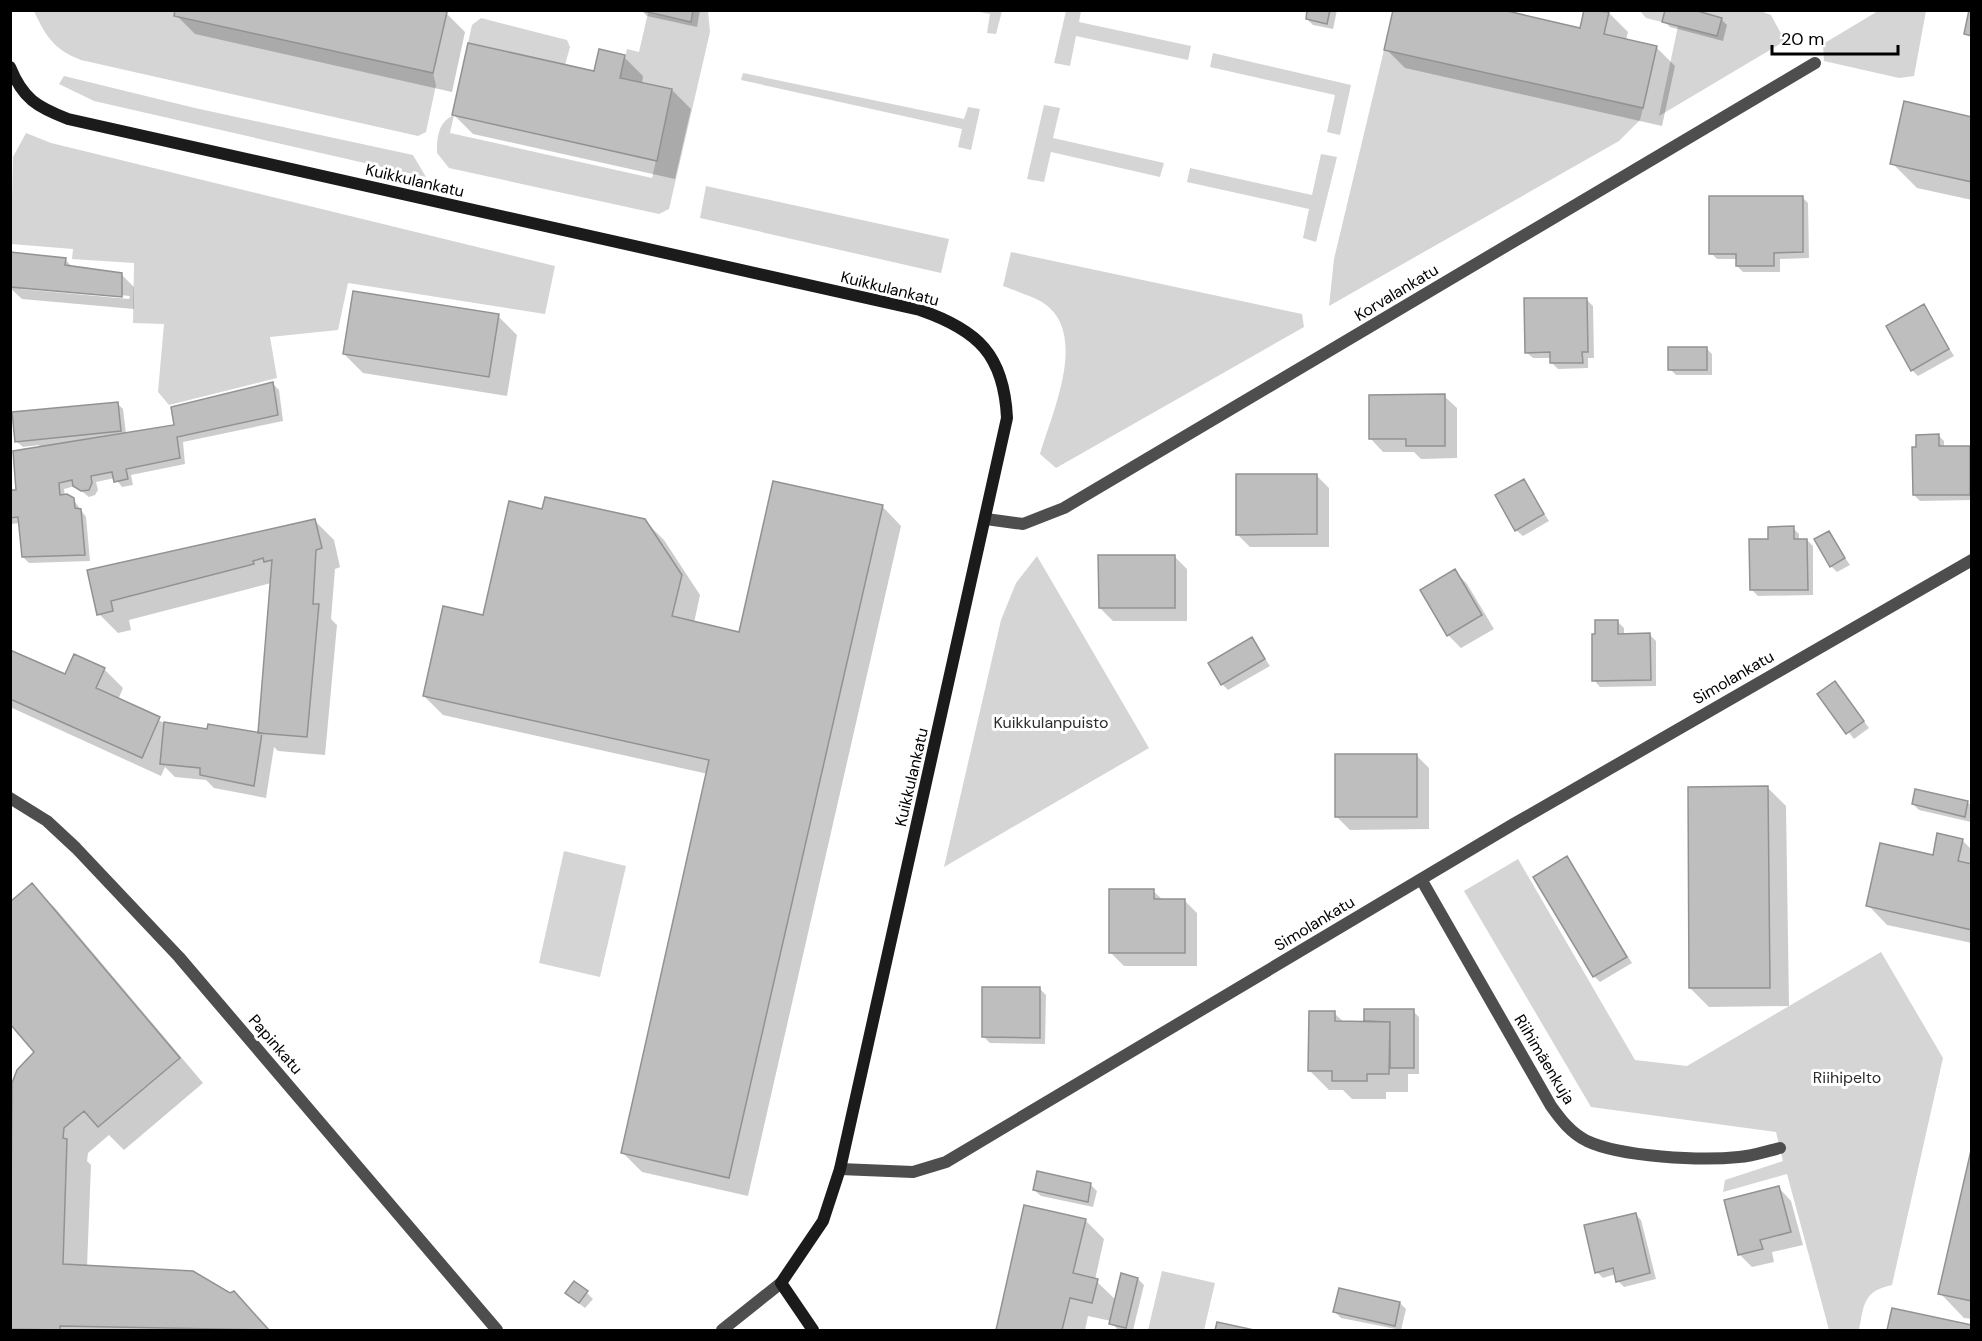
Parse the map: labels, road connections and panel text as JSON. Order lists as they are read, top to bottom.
{
  "streets": {
    "street": [
      "Kuikkulankatu",
      "Korvalankatu",
      "Simolankatu",
      "Papinkatu",
      "Riihimäenkuja"
    ]
  },
  "crossings": [
    ["Kuikkulankatu", "Korvalankatu"],
    ["Kuikkulankatu", "Simolankatu"],
    ["Simolankatu", "Riihimäenkuja"]
  ],
  "parks": ["Kuikkulanpuisto", "Riihipelto"],
  "scale_bar": "20 m"
}
